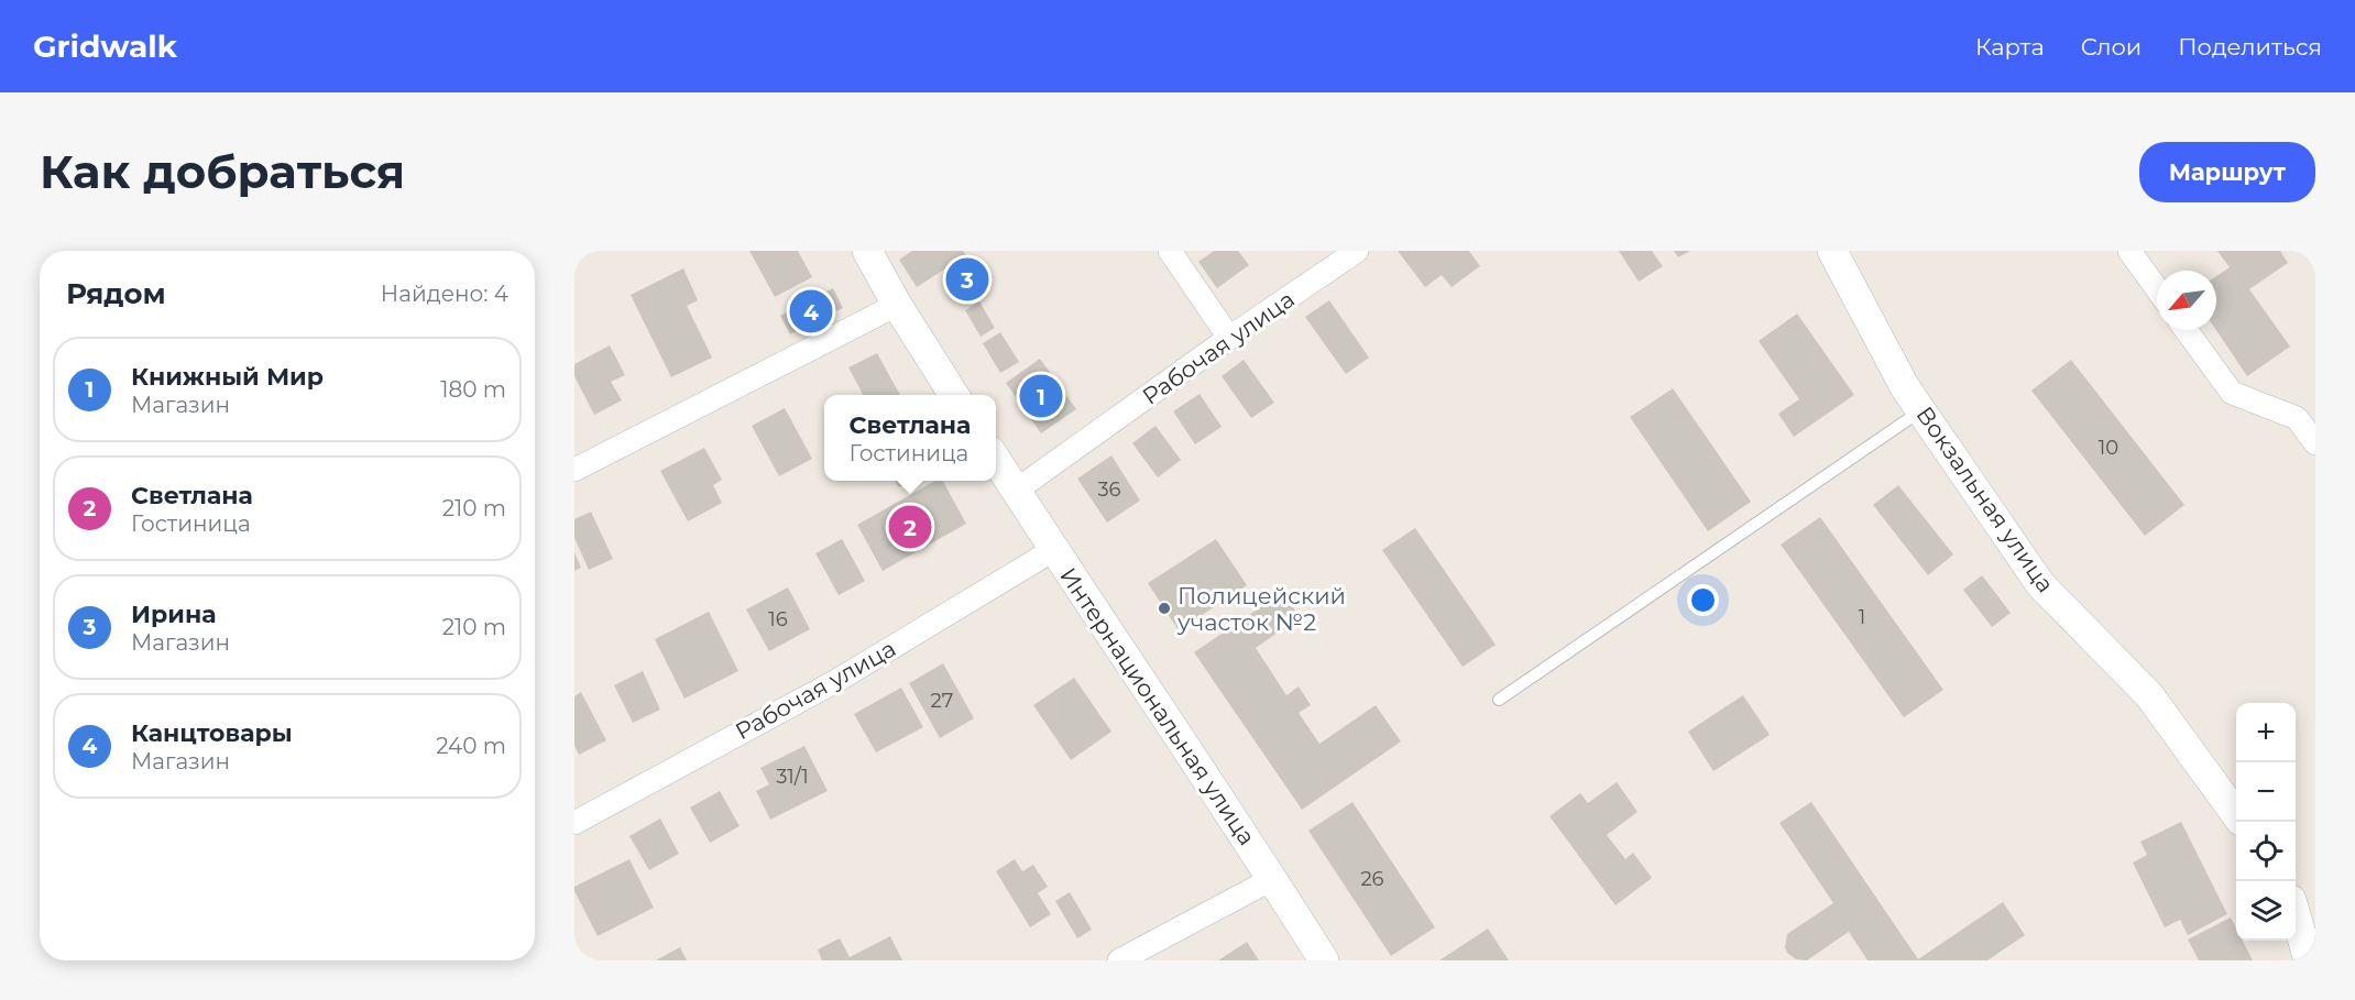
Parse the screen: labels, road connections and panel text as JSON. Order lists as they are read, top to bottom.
{
  "streets": {
    "street": ["Рабочая улица", "Вокзальная улица", "Интернациональная улица"]
  },
  "crossings": [
    ["Рабочая улица", "Интернациональная улица"]
  ],
  "places": ["Полицейский участок №2"],
  "house_numbers": [
    "10",
    "36",
    "1",
    "16",
    "27",
    "31/1",
    "26"
  ],
  "north": "bottom left",
  "page": {
    "header": "Gridwalk",
    "nav": ["Карта", "Слои", "Поделиться"],
    "buttons": "Маршрут",
    "title": "Как добраться",
    "heading": ["Рядом", "Найдено: 4"],
    "pins": [
      "3",
      "4",
      "1",
      "2"
    ],
    "list": [
      {
        "mark": "1",
        "name": "Книжный Мир",
        "note": "Магазин",
        "value": "180 m"
      },
      {
        "mark": "2",
        "name": "Светлана",
        "note": "Гостиница",
        "value": "210 m"
      },
      {
        "mark": "3",
        "name": "Ирина",
        "note": "Магазин",
        "value": "210 m"
      },
      {
        "mark": "4",
        "name": "Канцтовары",
        "note": "Магазин",
        "value": "240 m"
      }
    ],
    "popup": ["Светлана", "Гостиница"],
    "map_buttons": ["+", "−"]
  }
}
